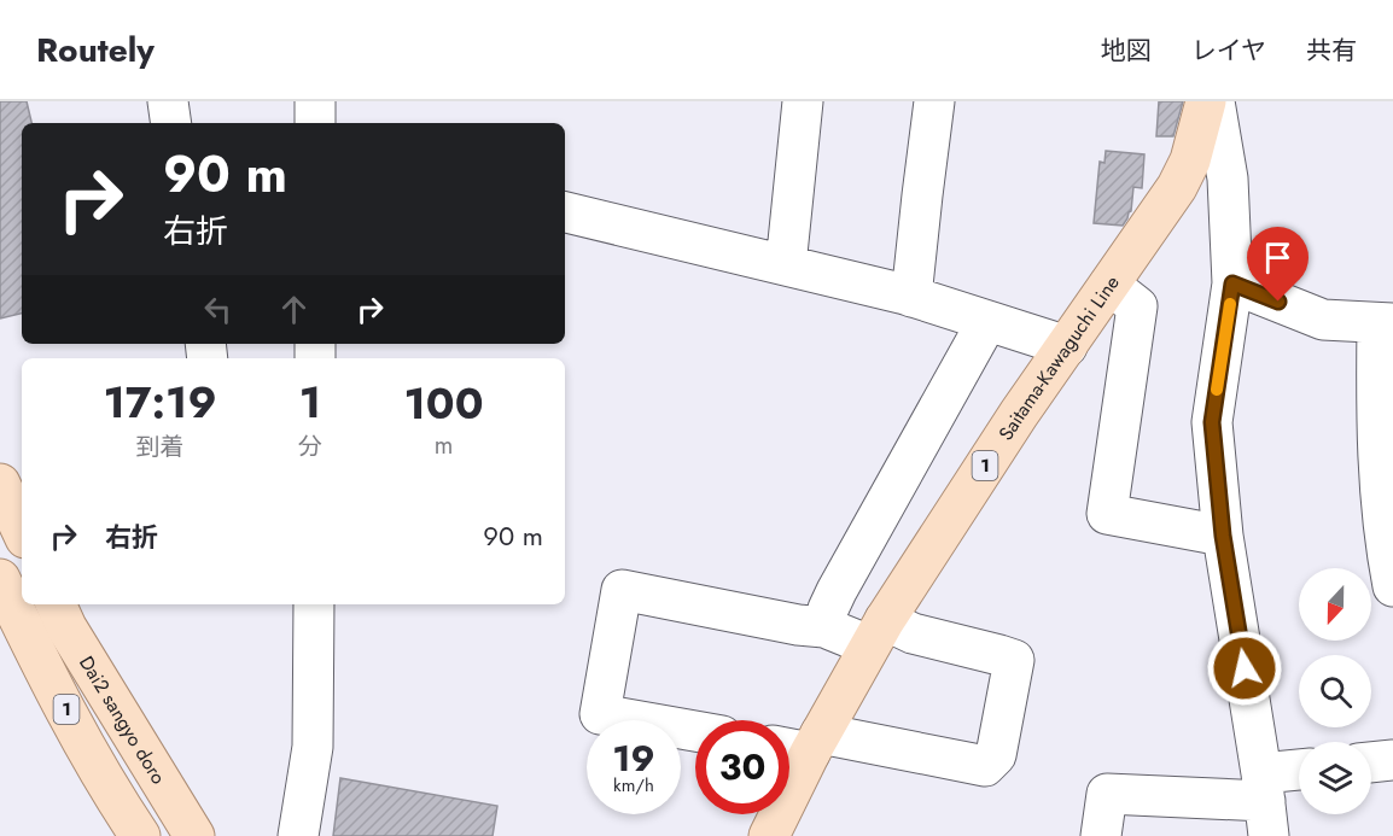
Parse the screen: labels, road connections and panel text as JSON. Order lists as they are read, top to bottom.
{
  "streets": {
    "main road": ["Saitama-Kawaguchi Line", "1", "Dai2 sangyo doro"]
  },
  "north": "bottom",
  "page": {
    "header": "Routely",
    "nav": ["地図", "レイヤ", "共有"],
    "turn": ["90 m", "右折"],
    "eta": [
      "17:19",
      "到着",
      "1",
      "分",
      "100",
      "m"
    ],
    "list": [
      {
        "name": "右折",
        "value": "90 m"
      }
    ],
    "speed": "19 km/h",
    "limit": "30"
  }
}
